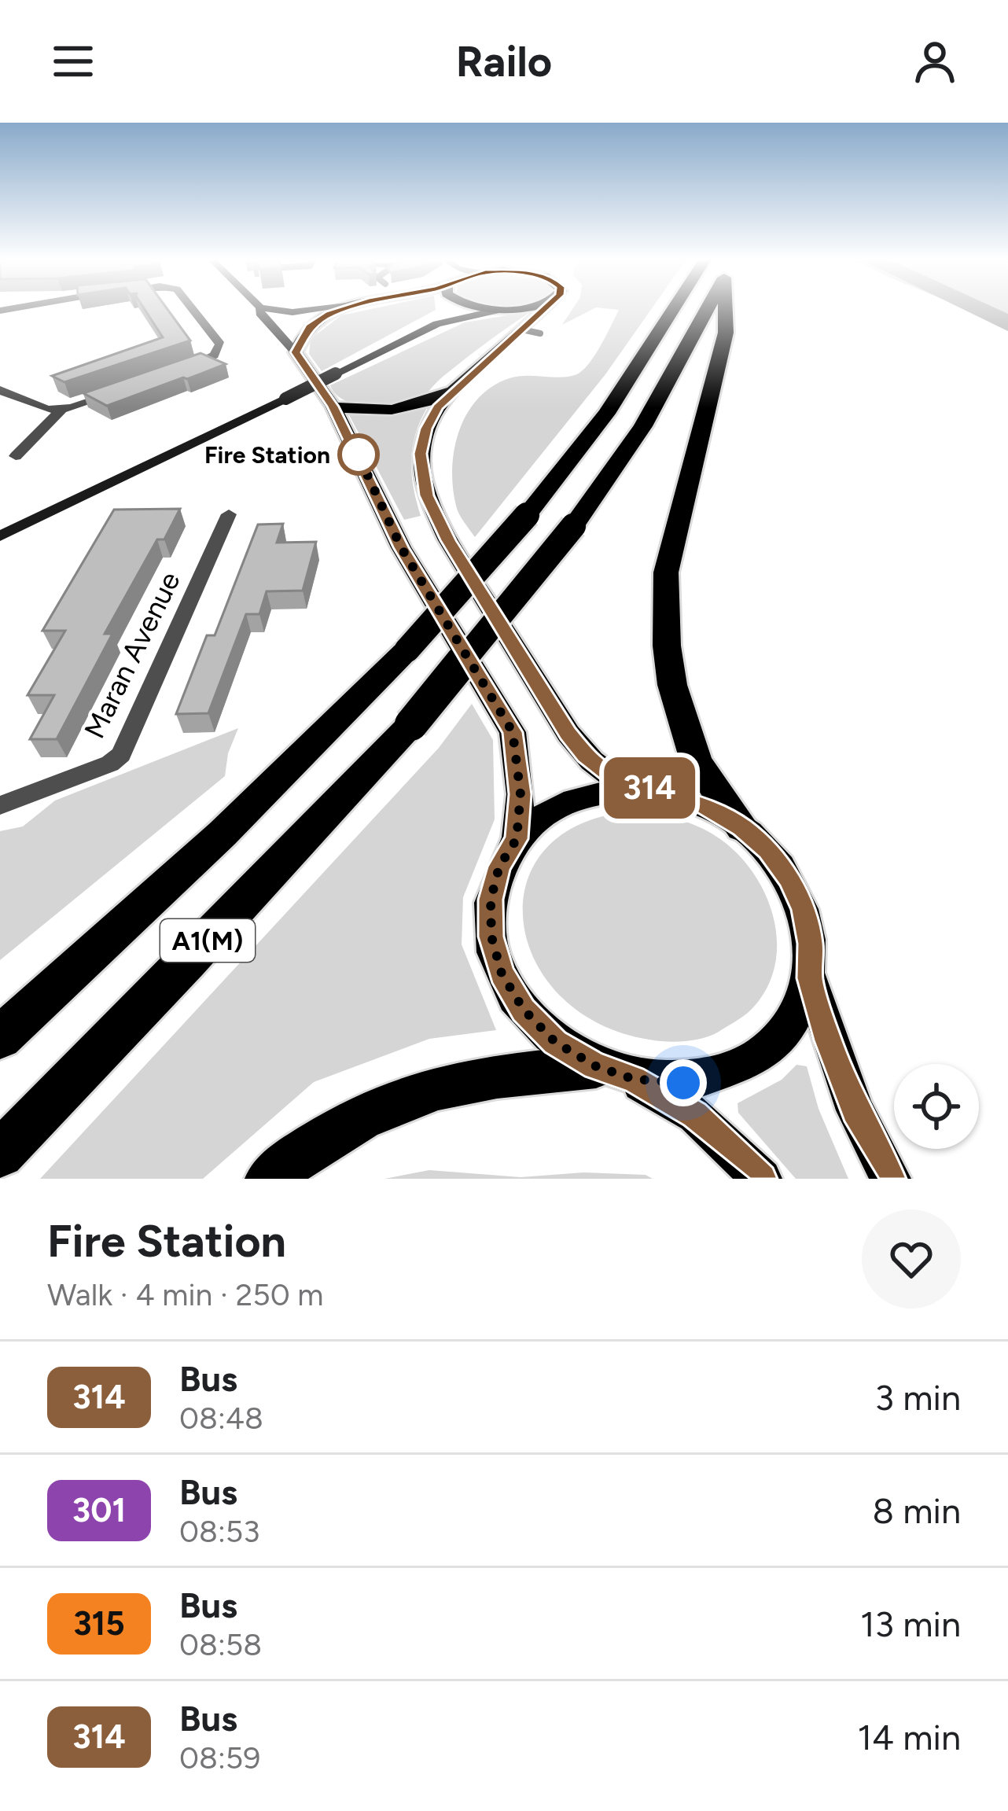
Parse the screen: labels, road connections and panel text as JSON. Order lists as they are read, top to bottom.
{
  "streets": {
    "highway": ["A1(M)"],
    "street": ["Maran Avenue"]
  },
  "places": ["Fire Station"],
  "lines": ["bus line 314"],
  "page": {
    "header": "Railo",
    "on_map": "314",
    "heading": ["Fire Station", "Walk · 4 min · 250 m"],
    "list": [
      {
        "mark": "314",
        "name": "Bus",
        "note": "08:48",
        "value": "3 min"
      },
      {
        "mark": "301",
        "name": "Bus",
        "note": "08:53",
        "value": "8 min"
      },
      {
        "mark": "315",
        "name": "Bus",
        "note": "08:58",
        "value": "13 min"
      },
      {
        "mark": "314",
        "name": "Bus",
        "note": "08:59",
        "value": "14 min"
      }
    ]
  }
}
